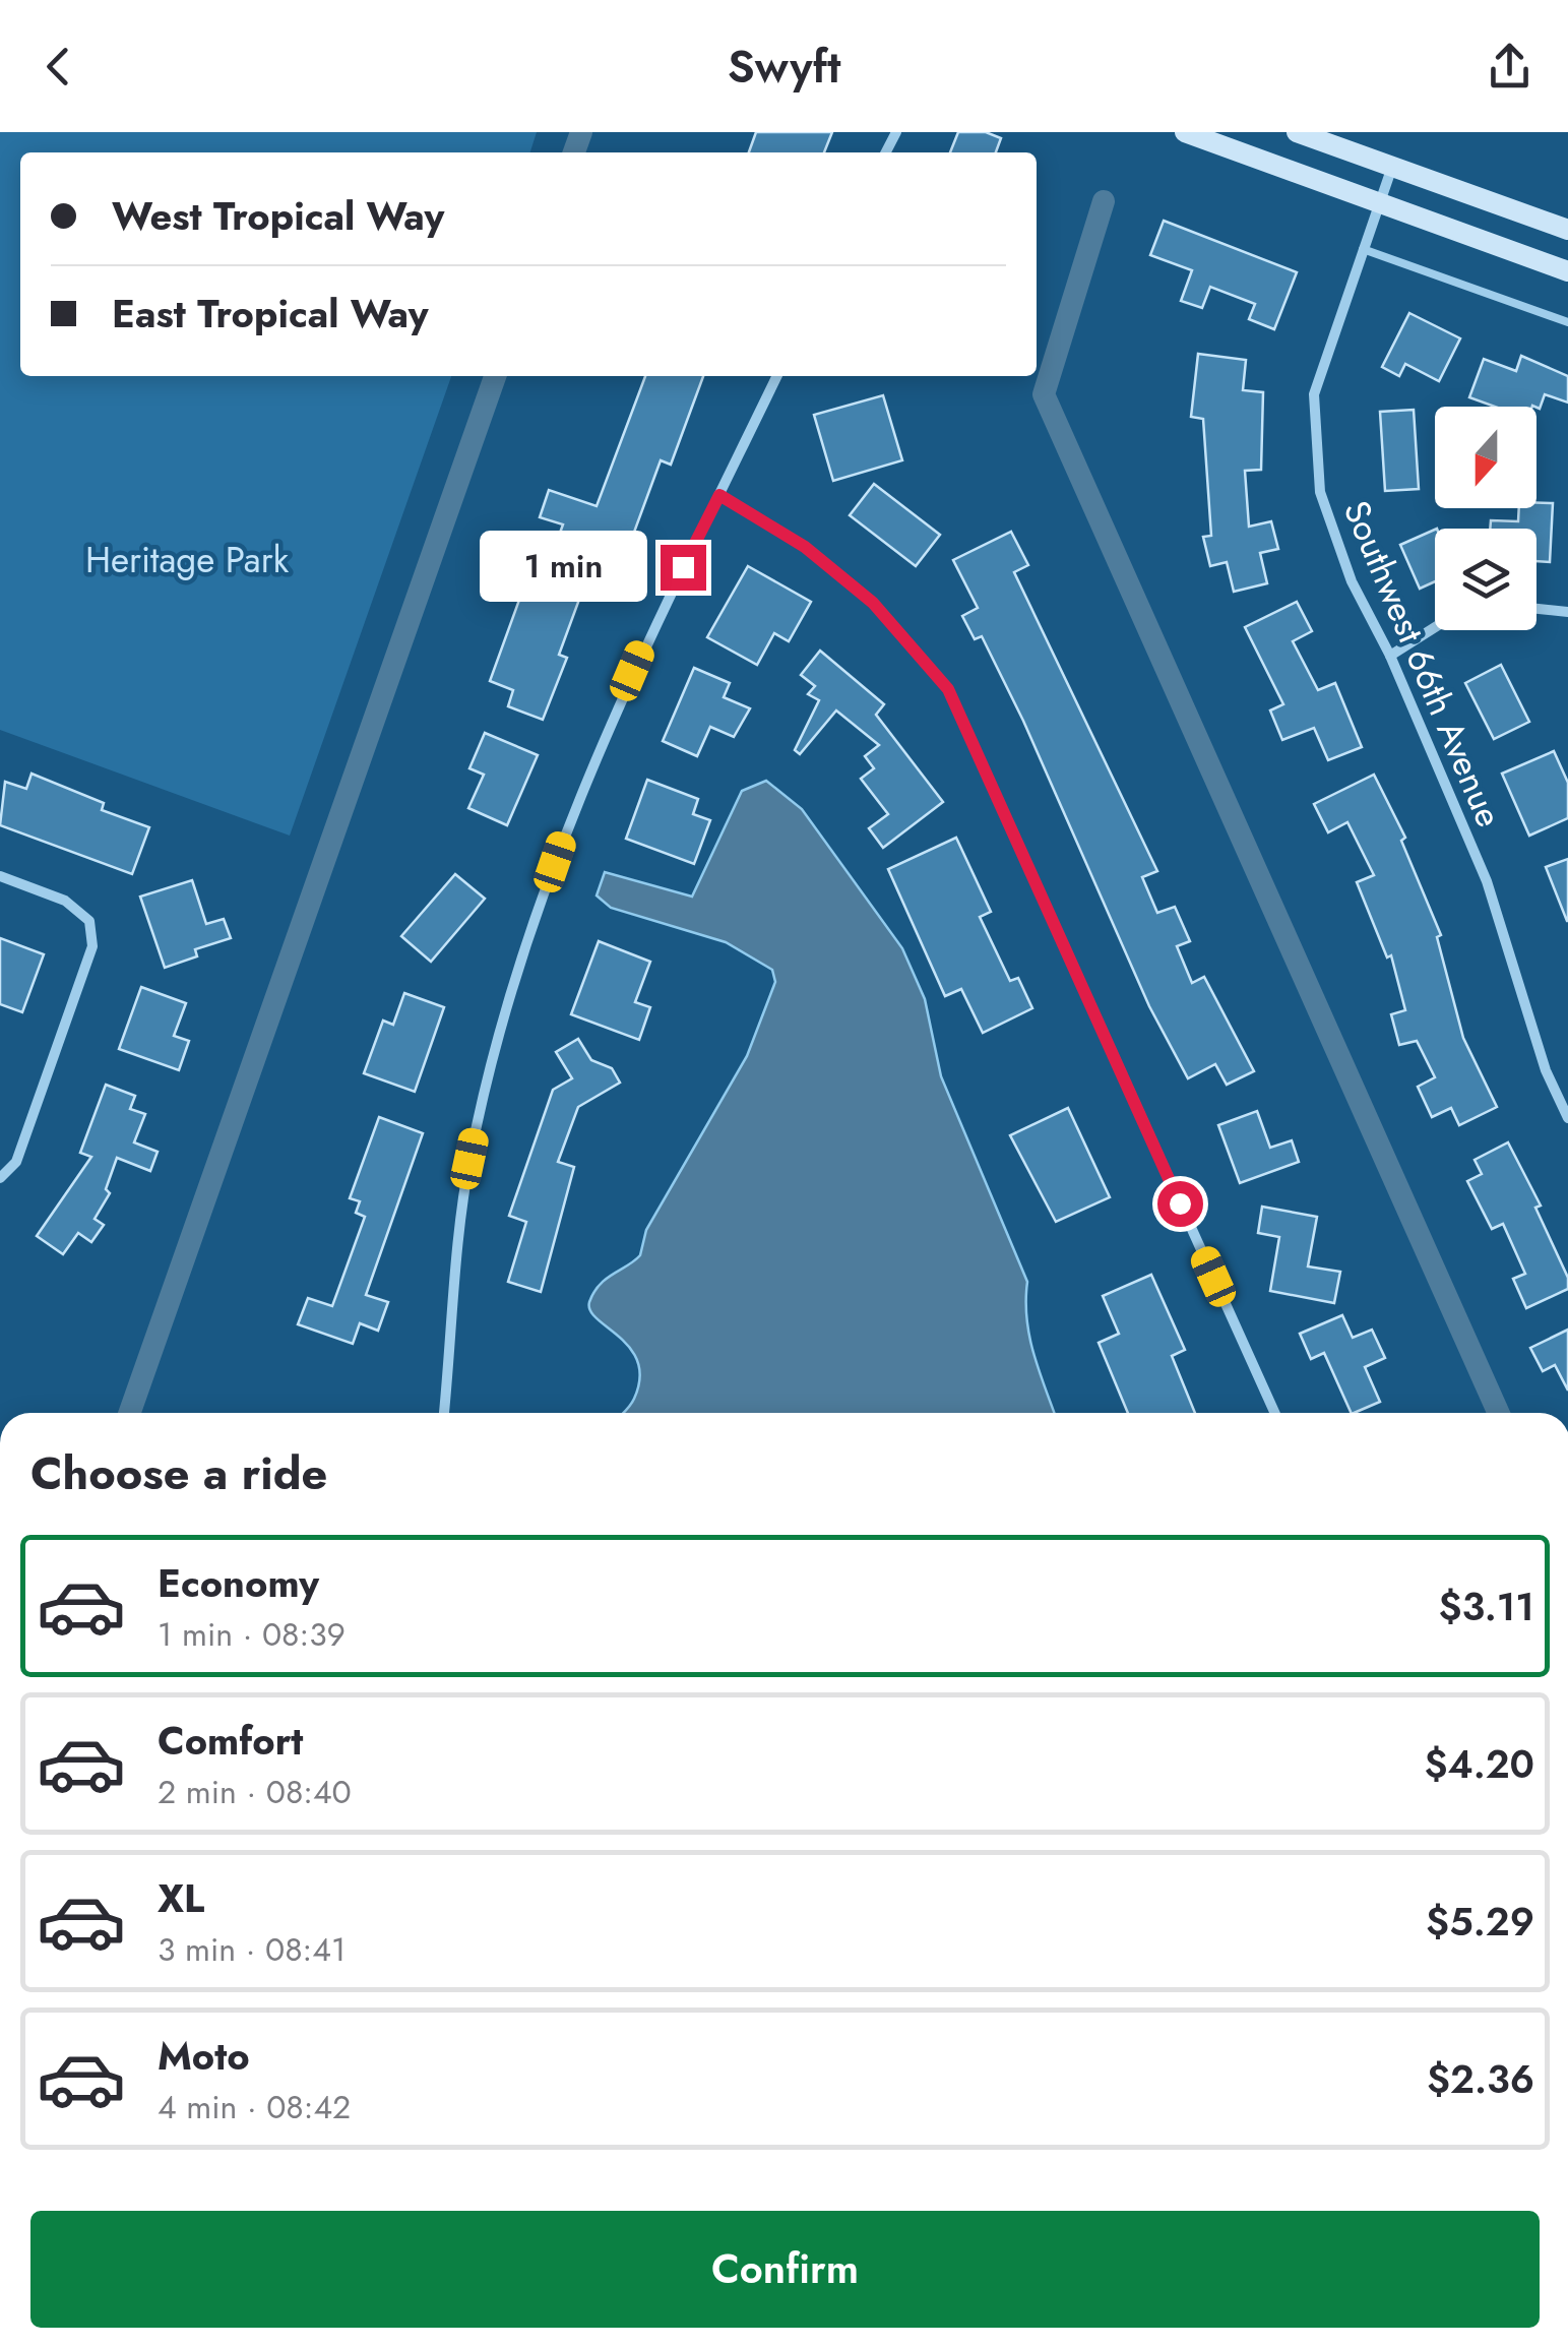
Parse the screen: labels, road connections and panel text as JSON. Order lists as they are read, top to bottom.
{
  "streets": {
    "street": ["Southwest 66th Avenue"]
  },
  "parks": ["Heritage Park"],
  "north": "bottom",
  "page": {
    "header": "Swyft",
    "banner": ["West Tropical Way", "East Tropical Way"],
    "bubble": "1 min",
    "heading": "Choose a ride",
    "list": [
      {
        "name": "Economy",
        "note": "1 min · 08:39",
        "value": "$3.11"
      },
      {
        "name": "Comfort",
        "note": "2 min · 08:40",
        "value": "$4.20"
      },
      {
        "name": "XL",
        "note": "3 min · 08:41",
        "value": "$5.29"
      },
      {
        "name": "Moto",
        "note": "4 min · 08:42",
        "value": "$2.36"
      }
    ],
    "buttons": "Confirm"
  }
}
